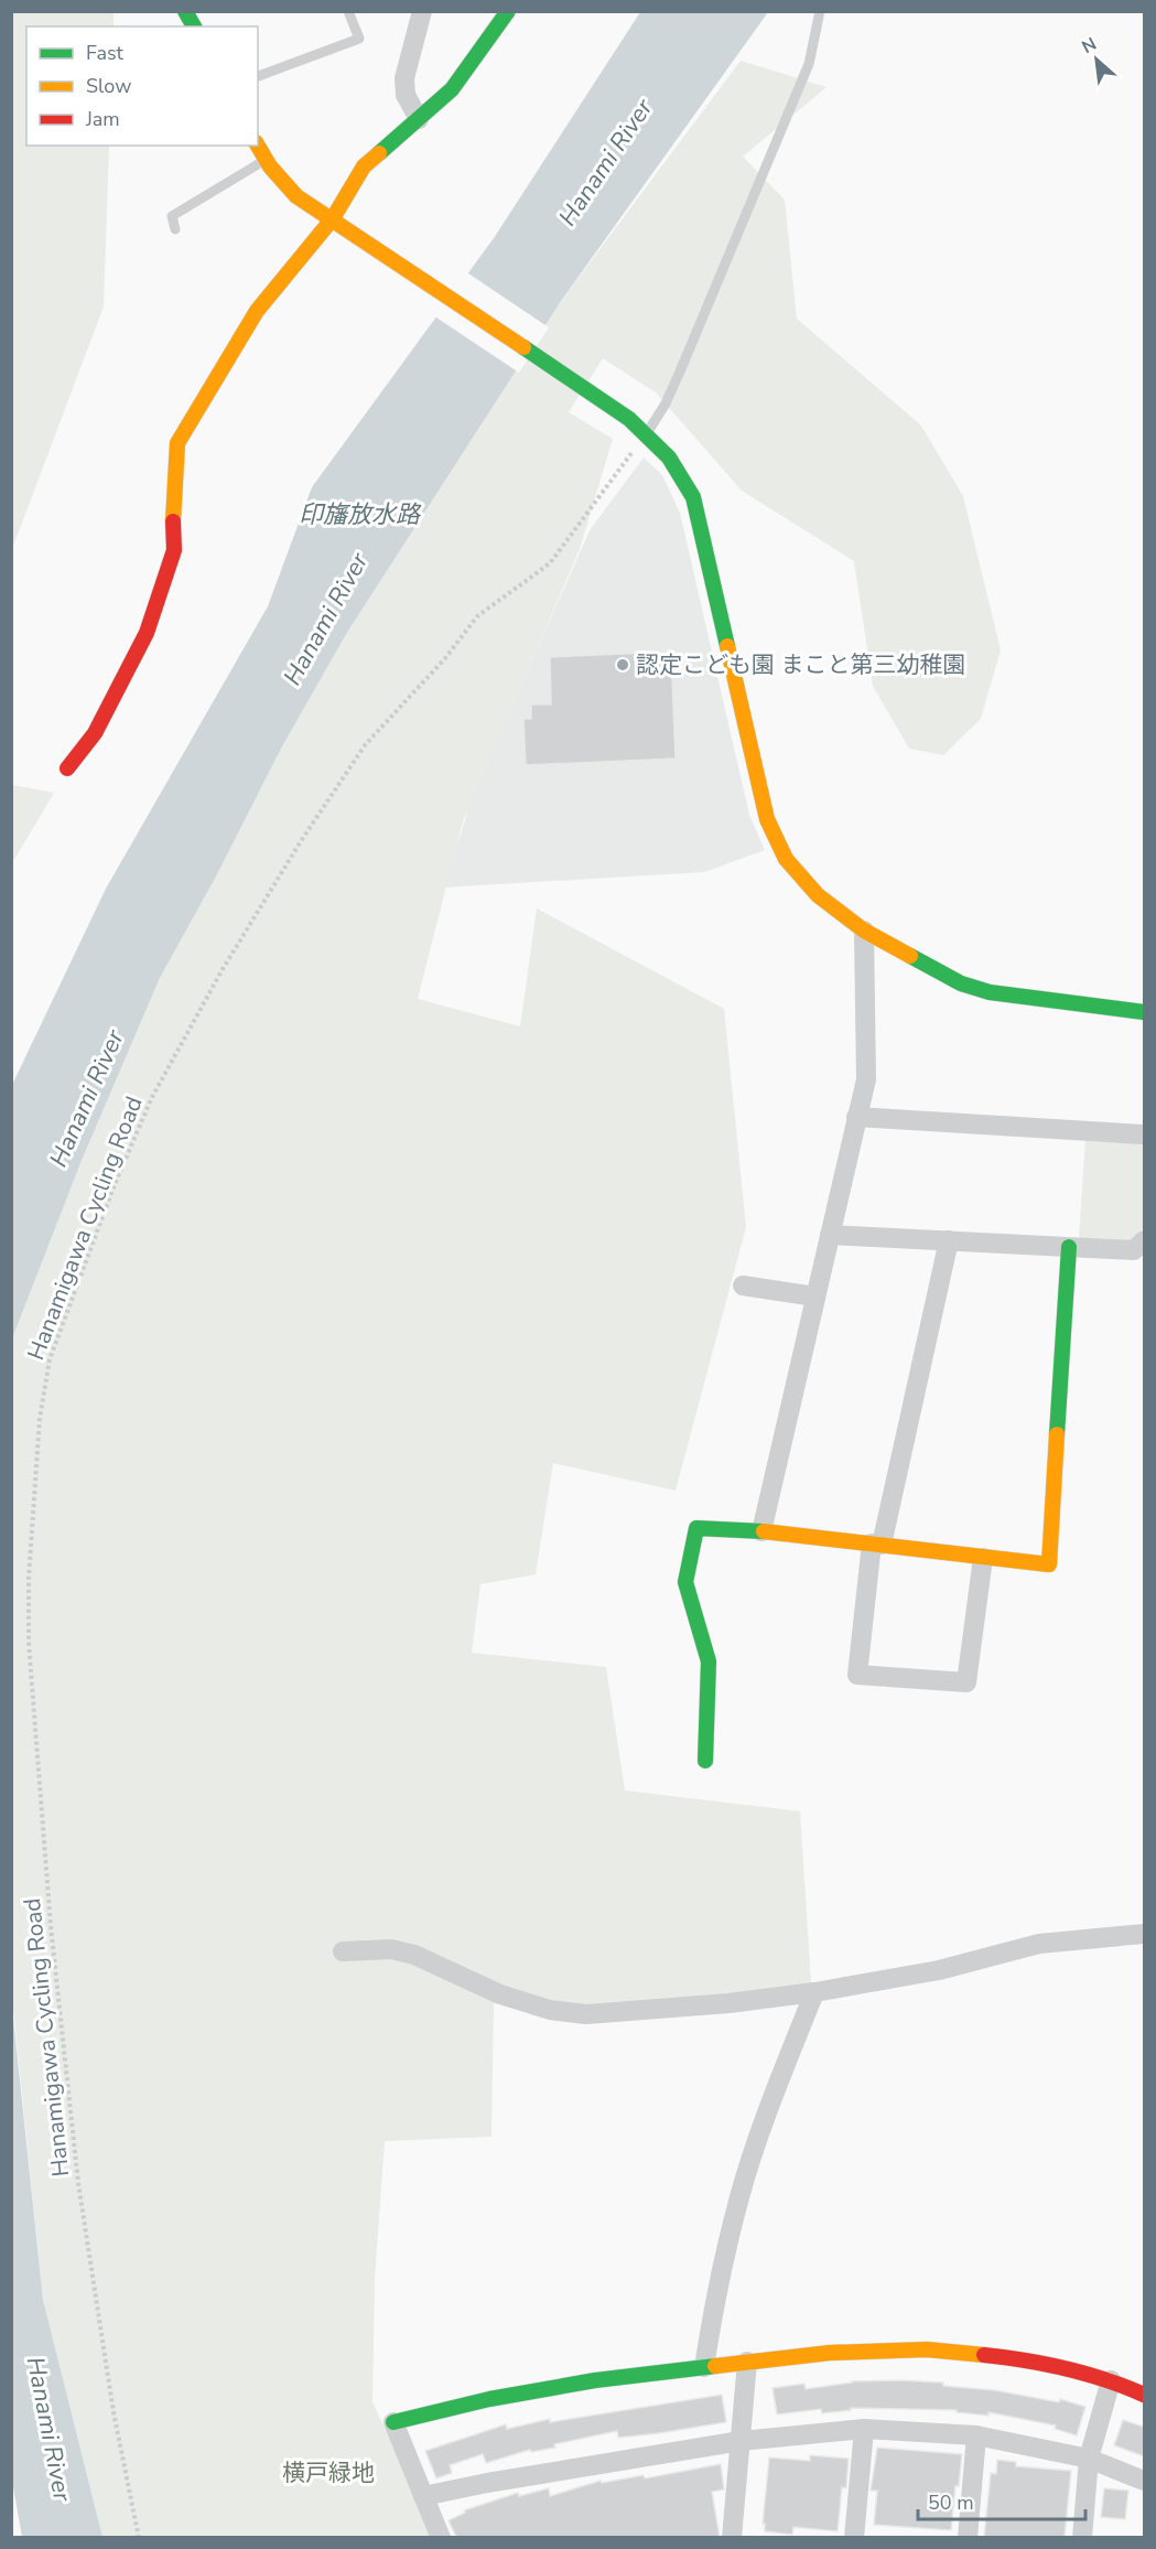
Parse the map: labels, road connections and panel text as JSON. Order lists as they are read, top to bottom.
{
  "streets": {
    "path": ["Hanamigawa Cycling Road"]
  },
  "water": ["Hanami River", "印旛放水路"],
  "parks": ["横戸緑地"],
  "places": ["認定こども園 まこと第三幼稚園"],
  "legend": ["Fast", "Slow", "Jam"],
  "scale_bar": "50 m",
  "north": "top left"
}
